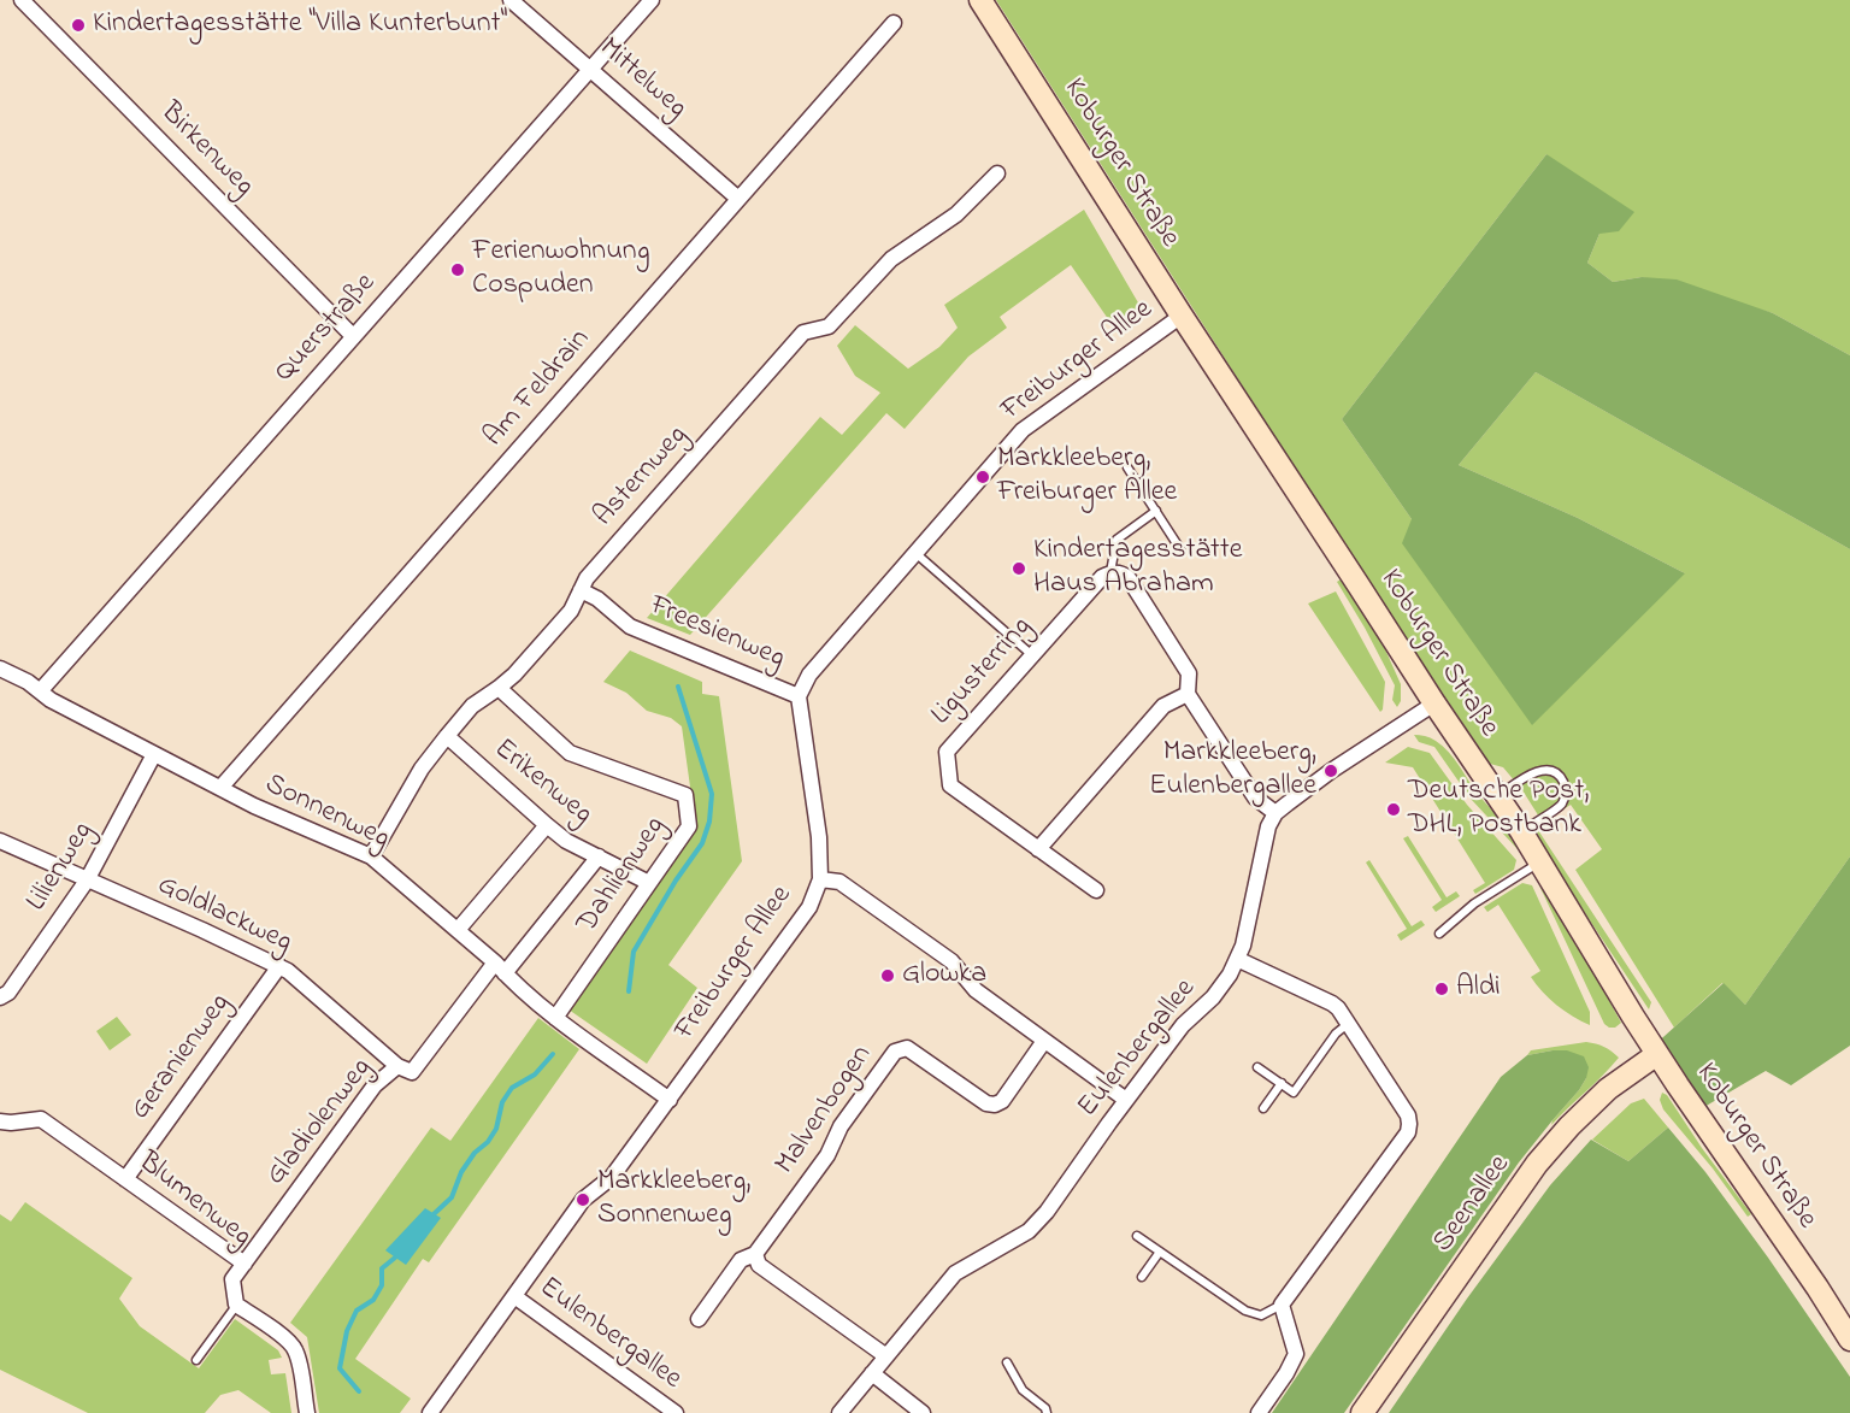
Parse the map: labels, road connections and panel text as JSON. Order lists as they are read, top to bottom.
{
  "streets": {
    "main road": ["Koburger Straße", "Seenallee"],
    "street": [
      "Mittelweg",
      "Birkenweg",
      "Querstraße",
      "Freiburger Allee",
      "Am Feldrain",
      "Asternweg",
      "Freesienweg",
      "Ligusterring",
      "Erikenweg",
      "Sonnenweg",
      "Lilienweg",
      "Dahlienweg",
      "Goldlackweg",
      "Eulenbergallee",
      "Geranienweg",
      "Malvenbogen",
      "Gladiolenweg",
      "Blumenweg"
    ]
  },
  "crossings": [
    ["Mittelweg", "Querstraße"],
    ["Mittelweg", "Am Feldrain"],
    ["Birkenweg", "Querstraße"],
    ["Koburger Straße", "Freiburger Allee"],
    ["Koburger Straße", "Seenallee"],
    ["Querstraße", "Sonnenweg"],
    ["Freiburger Allee", "Freesienweg"],
    ["Freiburger Allee", "Sonnenweg"],
    ["Freiburger Allee", "Eulenbergallee"],
    ["Am Feldrain", "Sonnenweg"],
    ["Asternweg", "Freesienweg"],
    ["Asternweg", "Erikenweg"],
    ["Asternweg", "Sonnenweg"],
    ["Asternweg", "Dahlienweg"],
    ["Erikenweg", "Dahlienweg"],
    ["Sonnenweg", "Lilienweg"],
    ["Sonnenweg", "Dahlienweg"],
    ["Sonnenweg", "Gladiolenweg"],
    ["Lilienweg", "Goldlackweg"],
    ["Goldlackweg", "Geranienweg"],
    ["Goldlackweg", "Gladiolenweg"],
    ["Geranienweg", "Blumenweg"],
    ["Gladiolenweg", "Blumenweg"]
  ],
  "places": [
    "Kindertagesstätte \"Villa Kunterbunt\"",
    "Ferienwohnung Cospuden",
    "Markkleeberg, Freiburger Allee",
    "Kindertagesstätte Haus Abraham",
    "Markkleeberg, Eulenbergallee",
    "Deutsche Post, DHL, Postbank",
    "Glowka",
    "Aldi",
    "Markkleeberg, Sonnenweg"
  ]
}
